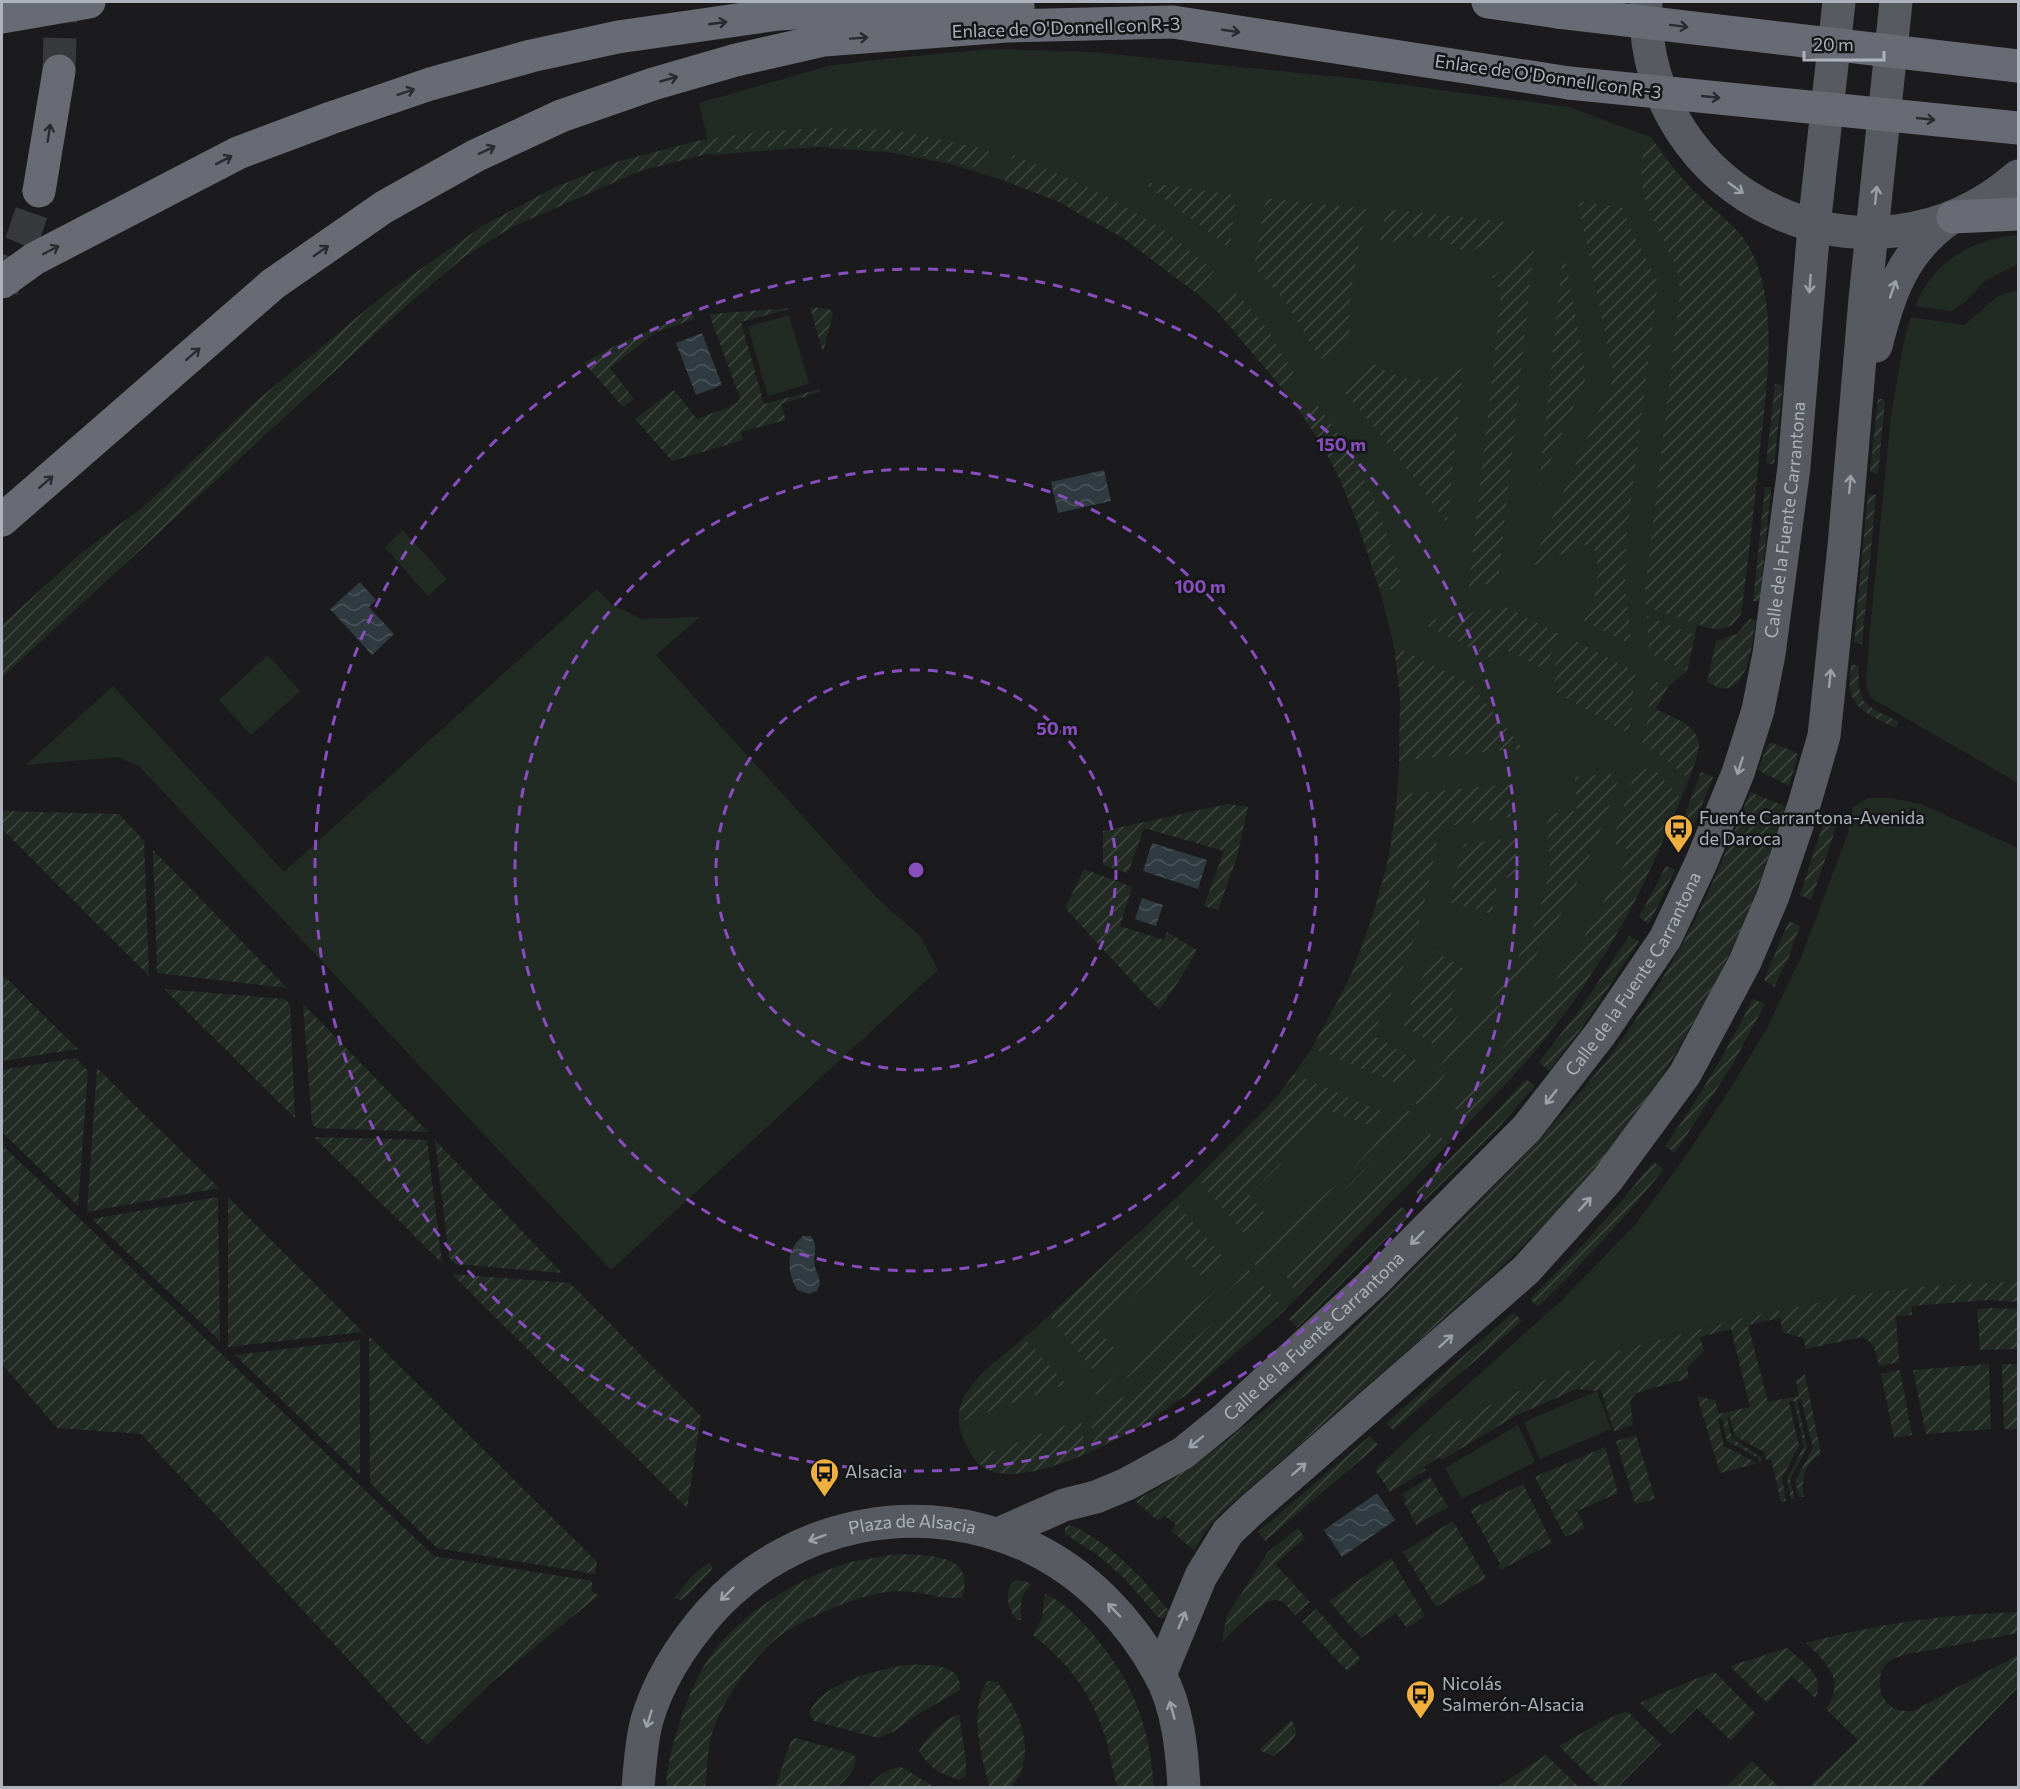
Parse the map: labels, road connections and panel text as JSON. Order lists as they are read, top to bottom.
{
  "streets": {
    "highway": ["Enlace de O'Donnell con R-3"],
    "main road": ["Calle de la Fuente Carrantona", "Plaza de Alsacia"]
  },
  "crossings": [
    ["Calle de la Fuente Carrantona", "Plaza de Alsacia"]
  ],
  "places": {
    "bus stop": ["Fuente Carrantona-Avenida de Daroca", "Alsacia", "Nicolás Salmerón-Alsacia"]
  },
  "scale_bar": "20 m",
  "rings": ["150 m", "100 m", "50 m"]
}
